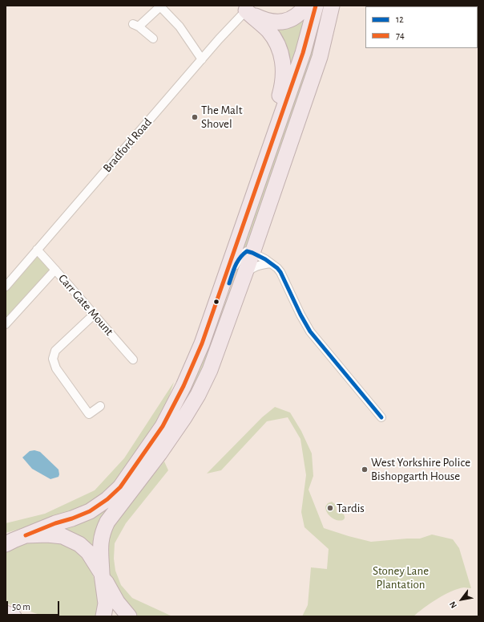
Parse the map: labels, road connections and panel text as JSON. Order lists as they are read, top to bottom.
{
  "streets": {
    "street": ["Bradford Road", "Carr Gate Mount"]
  },
  "crossings": [
    ["Bradford Road", "Carr Gate Mount"]
  ],
  "parks": ["Stoney Lane Plantation"],
  "places": ["The Malt Shovel", "West Yorkshire Police Bishopgarth House", "Tardis"],
  "lines": ["transit line 74", "transit line 12"],
  "legend": ["12", "74"],
  "scale_bar": "50 m",
  "north": "bottom left"
}
